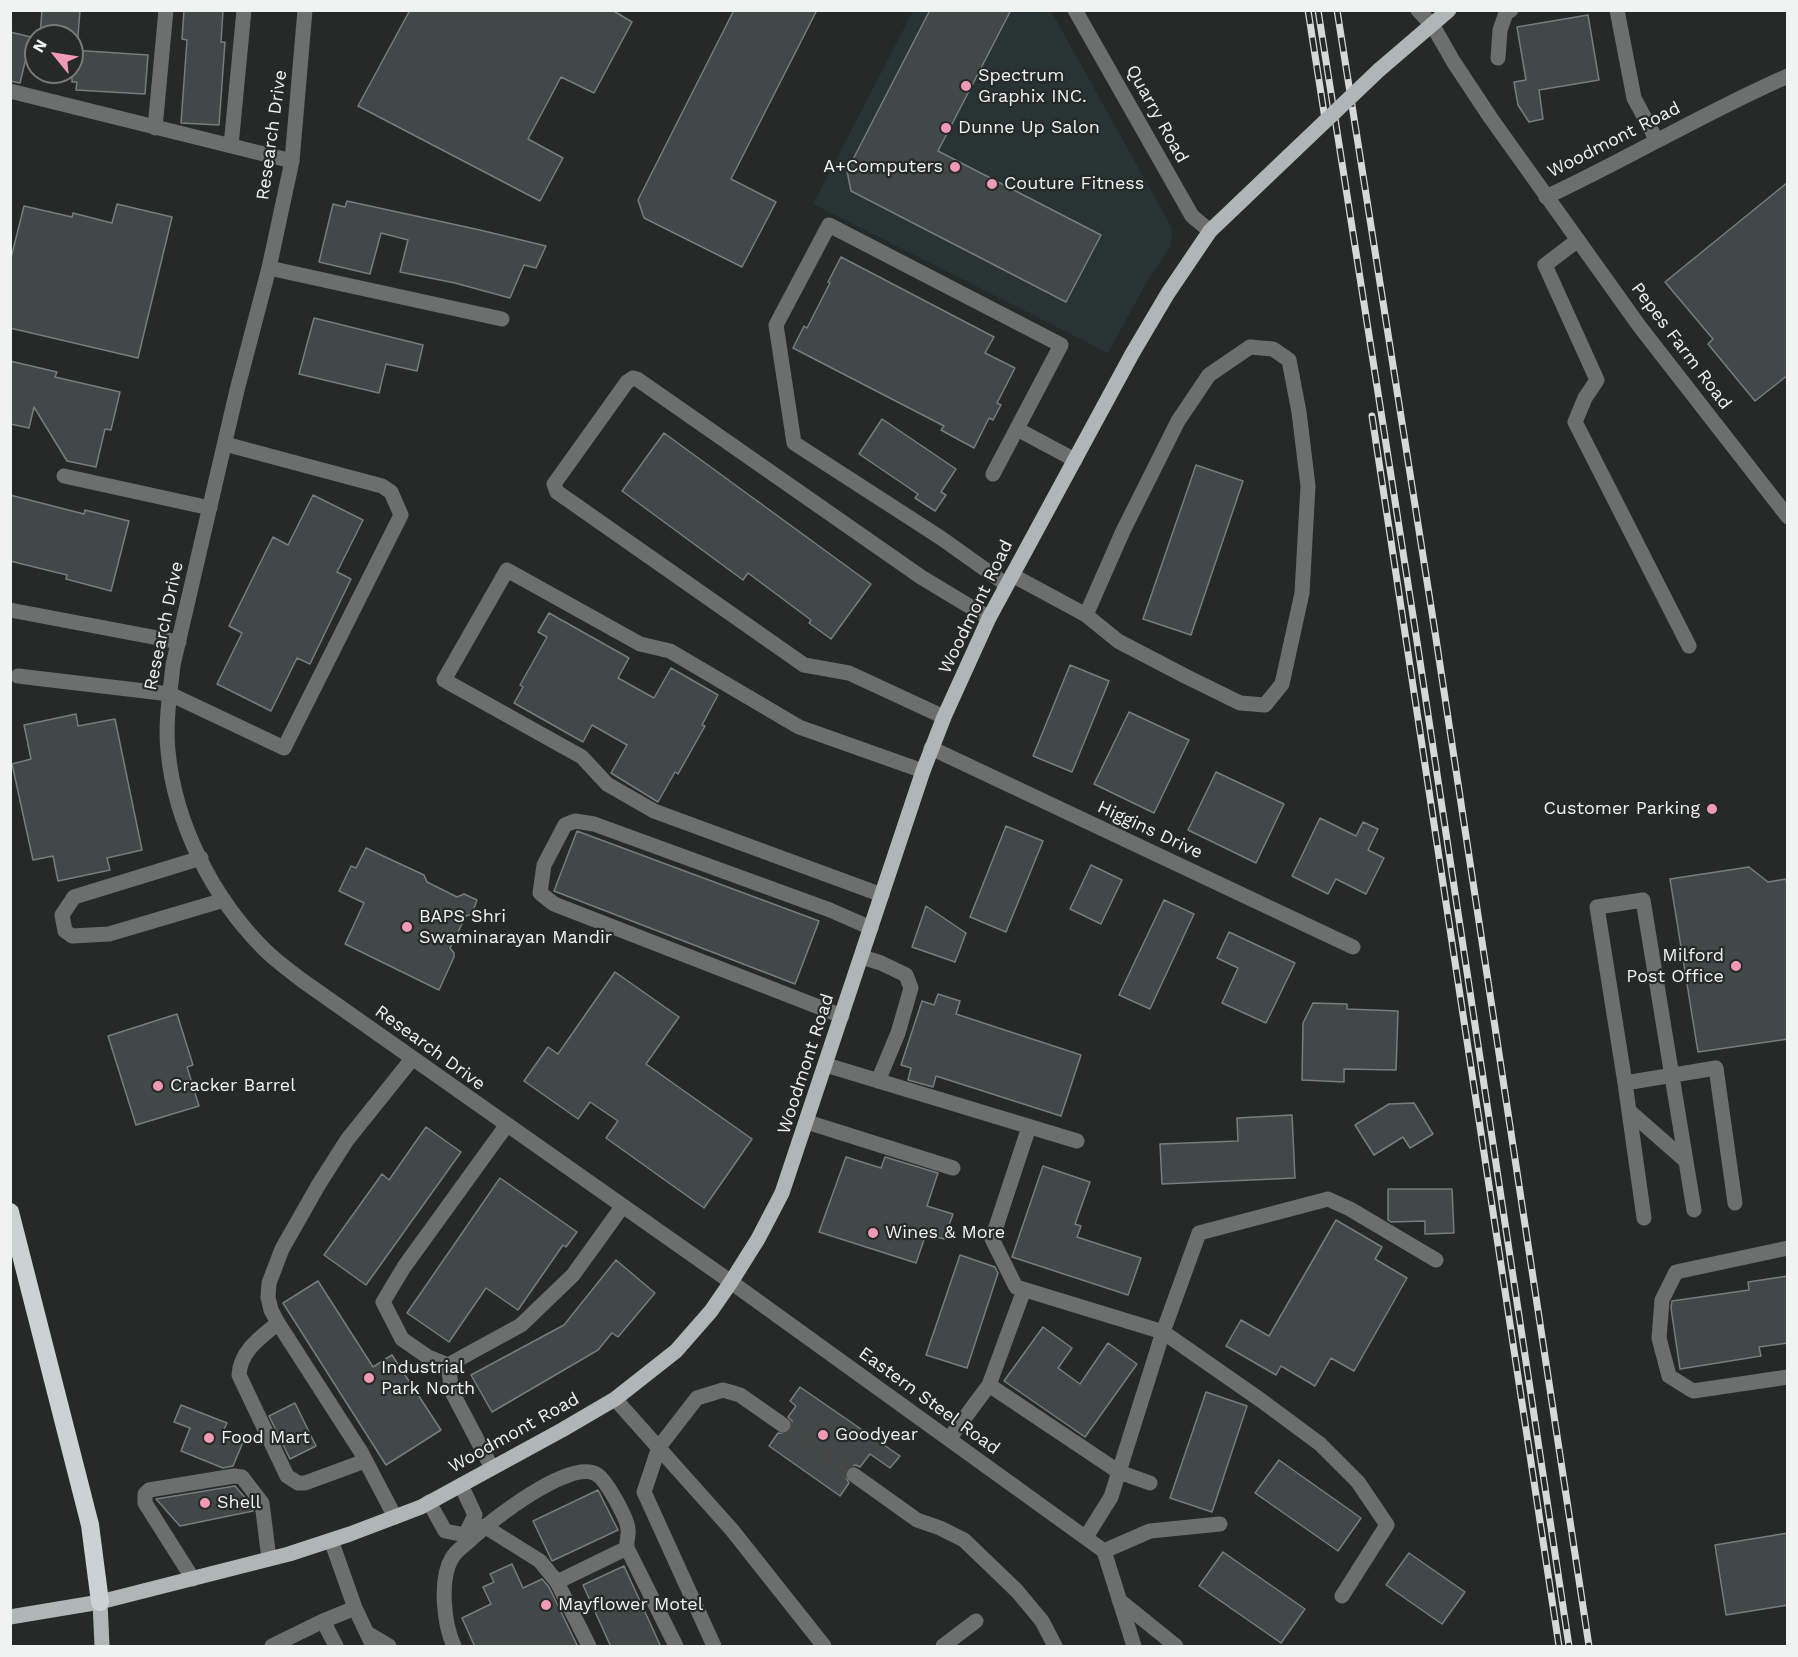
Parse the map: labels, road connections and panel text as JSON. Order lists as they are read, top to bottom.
{
  "streets": {
    "main road": ["Woodmont Road"],
    "street": [
      "Quarry Road",
      "Research Drive",
      "Pepes Farm Road",
      "Higgins Drive",
      "Eastern Steel Road"
    ]
  },
  "crossings": [
    ["Quarry Road", "Woodmont Road"],
    ["Research Drive", "Woodmont Road"],
    ["Research Drive", "Eastern Steel Road"],
    ["Woodmont Road", "Pepes Farm Road"],
    ["Woodmont Road", "Higgins Drive"],
    ["Woodmont Road", "Eastern Steel Road"]
  ],
  "places": [
    "Spectrum Graphix INC.",
    "Dunne Up Salon",
    "A+Computers",
    "Couture Fitness",
    "Customer Parking",
    "BAPS Shri Swaminarayan Mandir",
    "Milford Post Office",
    "Cracker Barrel",
    "Wines & More",
    "Industrial Park North",
    "Goodyear",
    "Food Mart",
    "Shell",
    "Mayflower Motel"
  ],
  "north": "top left"
}
